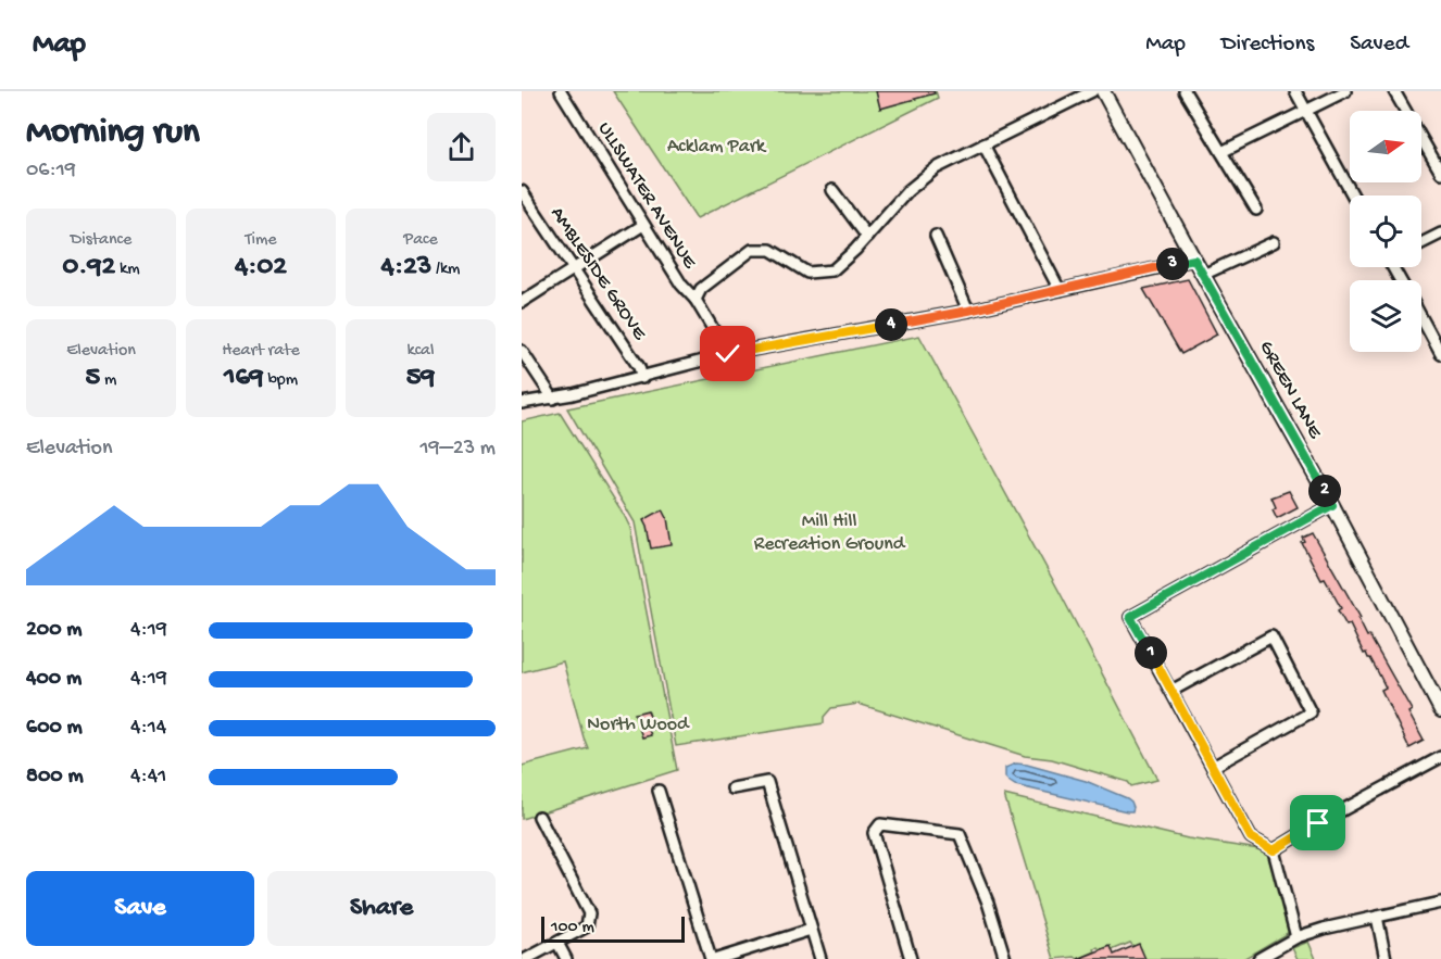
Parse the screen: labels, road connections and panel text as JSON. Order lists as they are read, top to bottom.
{
  "streets": {
    "street": ["ULLSWATER AVENUE", "AMBLESIDE GROVE", "GREEN LANE"]
  },
  "parks": ["Acklam Park", "Mill Hill Recreation Ground", "North Wood"],
  "scale_bar": "100 m",
  "north": "right",
  "page": {
    "header": "Map",
    "nav": ["Map", "Directions", "Saved"],
    "heading": ["Morning run", "06:19"],
    "stats": [
      ["Distance", "0.92 km"],
      ["Time", "4:02"],
      ["Pace", "4:23 /km"],
      ["Elevation", "5 m"],
      ["Heart rate", "169 bpm"],
      ["kcal", "59"]
    ],
    "pins": [
      "3",
      "4",
      "2",
      "1"
    ],
    "chart": ["Elevation", "19–23 m"],
    "list": [
      {
        "name": "200 m",
        "note": "4:19"
      },
      {
        "name": "400 m",
        "note": "4:19"
      },
      {
        "name": "600 m",
        "note": "4:14"
      },
      {
        "name": "800 m",
        "note": "4:41"
      }
    ],
    "buttons": ["Save", "Share"],
    "scale": "100 m"
  }
}
